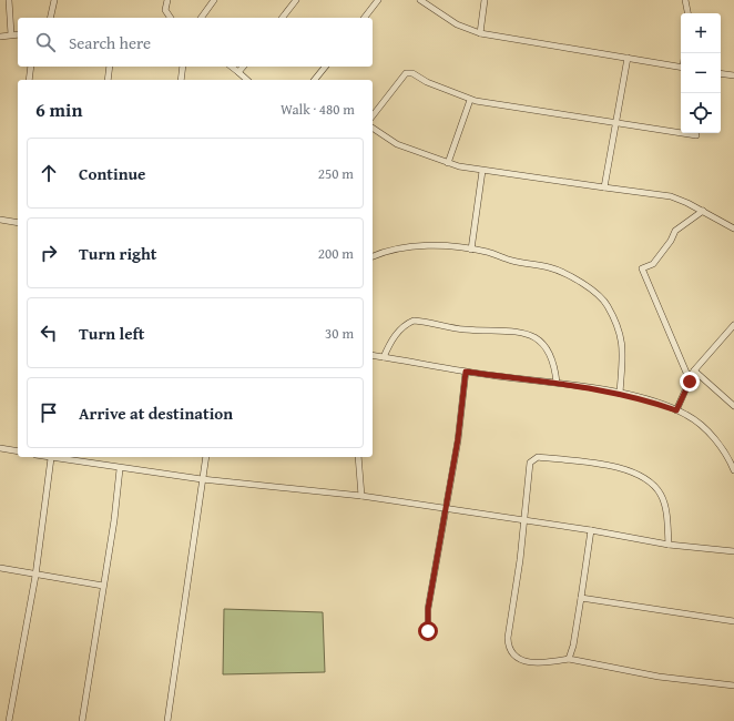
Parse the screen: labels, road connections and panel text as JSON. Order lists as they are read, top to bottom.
{
  "page": {
    "map_buttons": ["+", "−"],
    "search": "Search here",
    "heading": ["6 min", "Walk · 480 m"],
    "list": [
      ["Continue", "250 m"],
      ["Turn right", "200 m"],
      ["Turn left", "30 m"],
      "Arrive at destination"
    ]
  }
}
